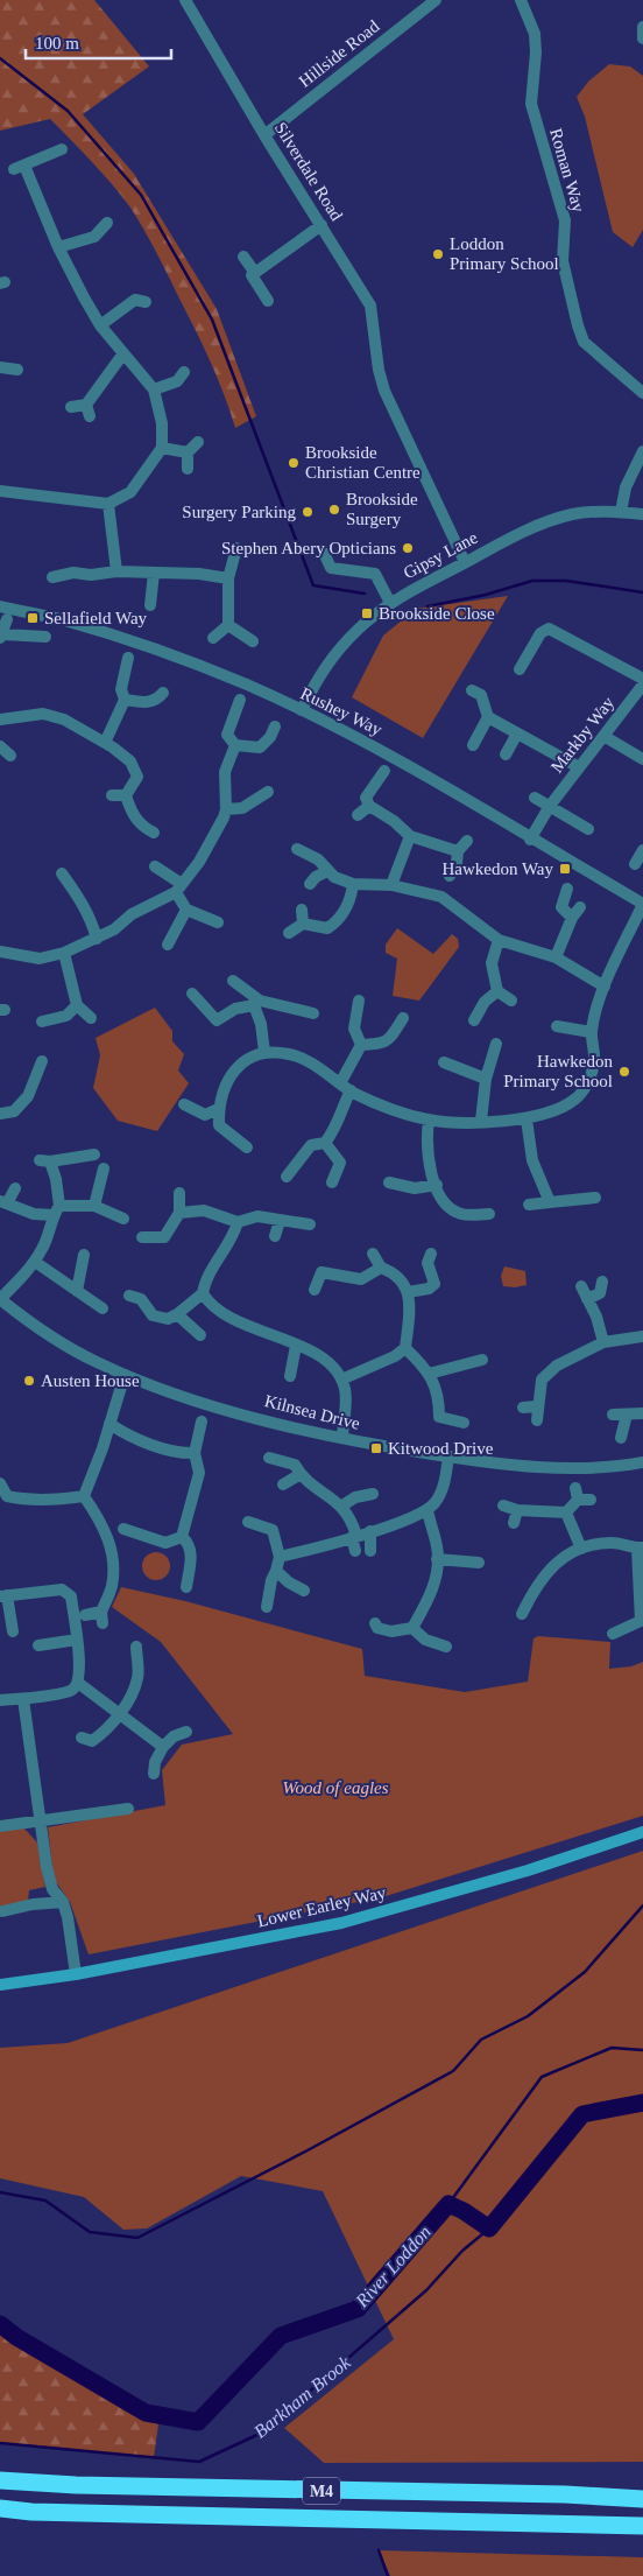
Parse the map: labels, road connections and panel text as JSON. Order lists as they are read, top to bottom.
{
  "streets": {
    "highway": ["M4"],
    "main road": ["Lower Earley Way"],
    "street": [
      "Hillside Road",
      "Roman Way",
      "Silverdale Road",
      "Gipsy Lane",
      "Rushey Way",
      "Markby Way",
      "Kilnsea Drive"
    ]
  },
  "crossings": [
    ["Hillside Road", "Silverdale Road"],
    ["Silverdale Road", "Gipsy Lane"],
    ["Gipsy Lane", "Rushey Way"],
    ["Rushey Way", "Markby Way"]
  ],
  "water": ["River Loddon", "Barkham Brook"],
  "parks": ["Wood of eagles"],
  "places": {
    "other": [
      "Loddon Primary School",
      "Brookside Christian Centre",
      "Brookside Surgery",
      "Surgery Parking",
      "Stephen Abery Opticians",
      "Hawkedon Primary School",
      "Austen House"
    ],
    "transit": [
      "Brookside Close",
      "Sellafield Way",
      "Hawkedon Way",
      "Kitwood Drive"
    ]
  },
  "scale_bar": "100 m"
}
